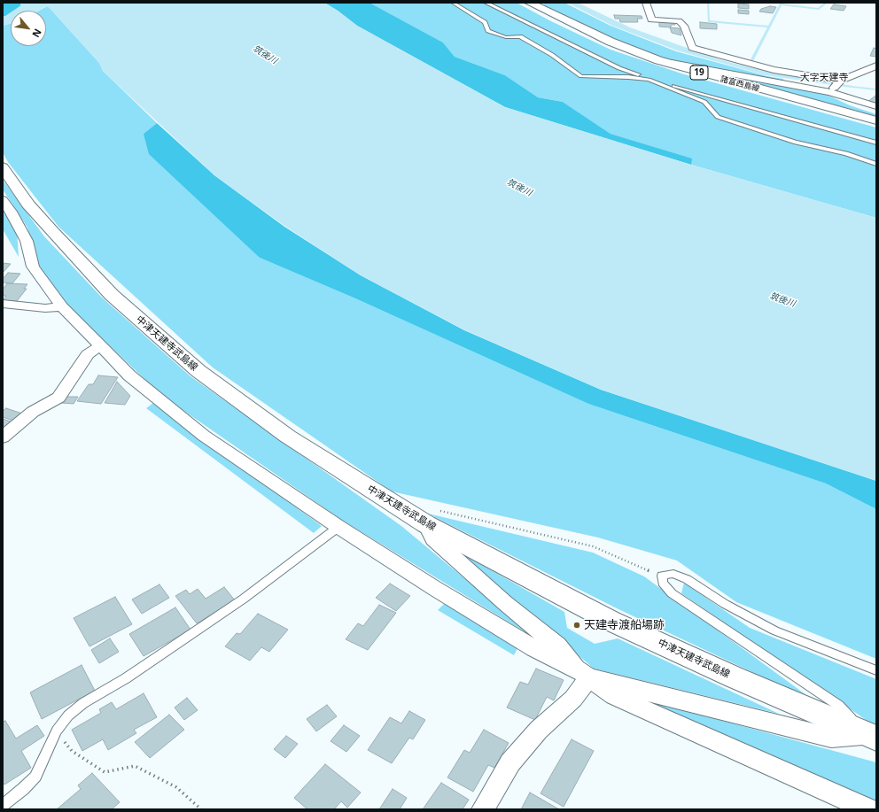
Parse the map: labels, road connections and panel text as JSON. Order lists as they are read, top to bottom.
{
  "streets": {
    "main road": ["19", "諸富西島線", "中津天建寺武島線"]
  },
  "districts": ["大字天建寺"],
  "water": ["筑後川"],
  "places": ["天建寺渡船場跡"],
  "north": "bottom right"
}
